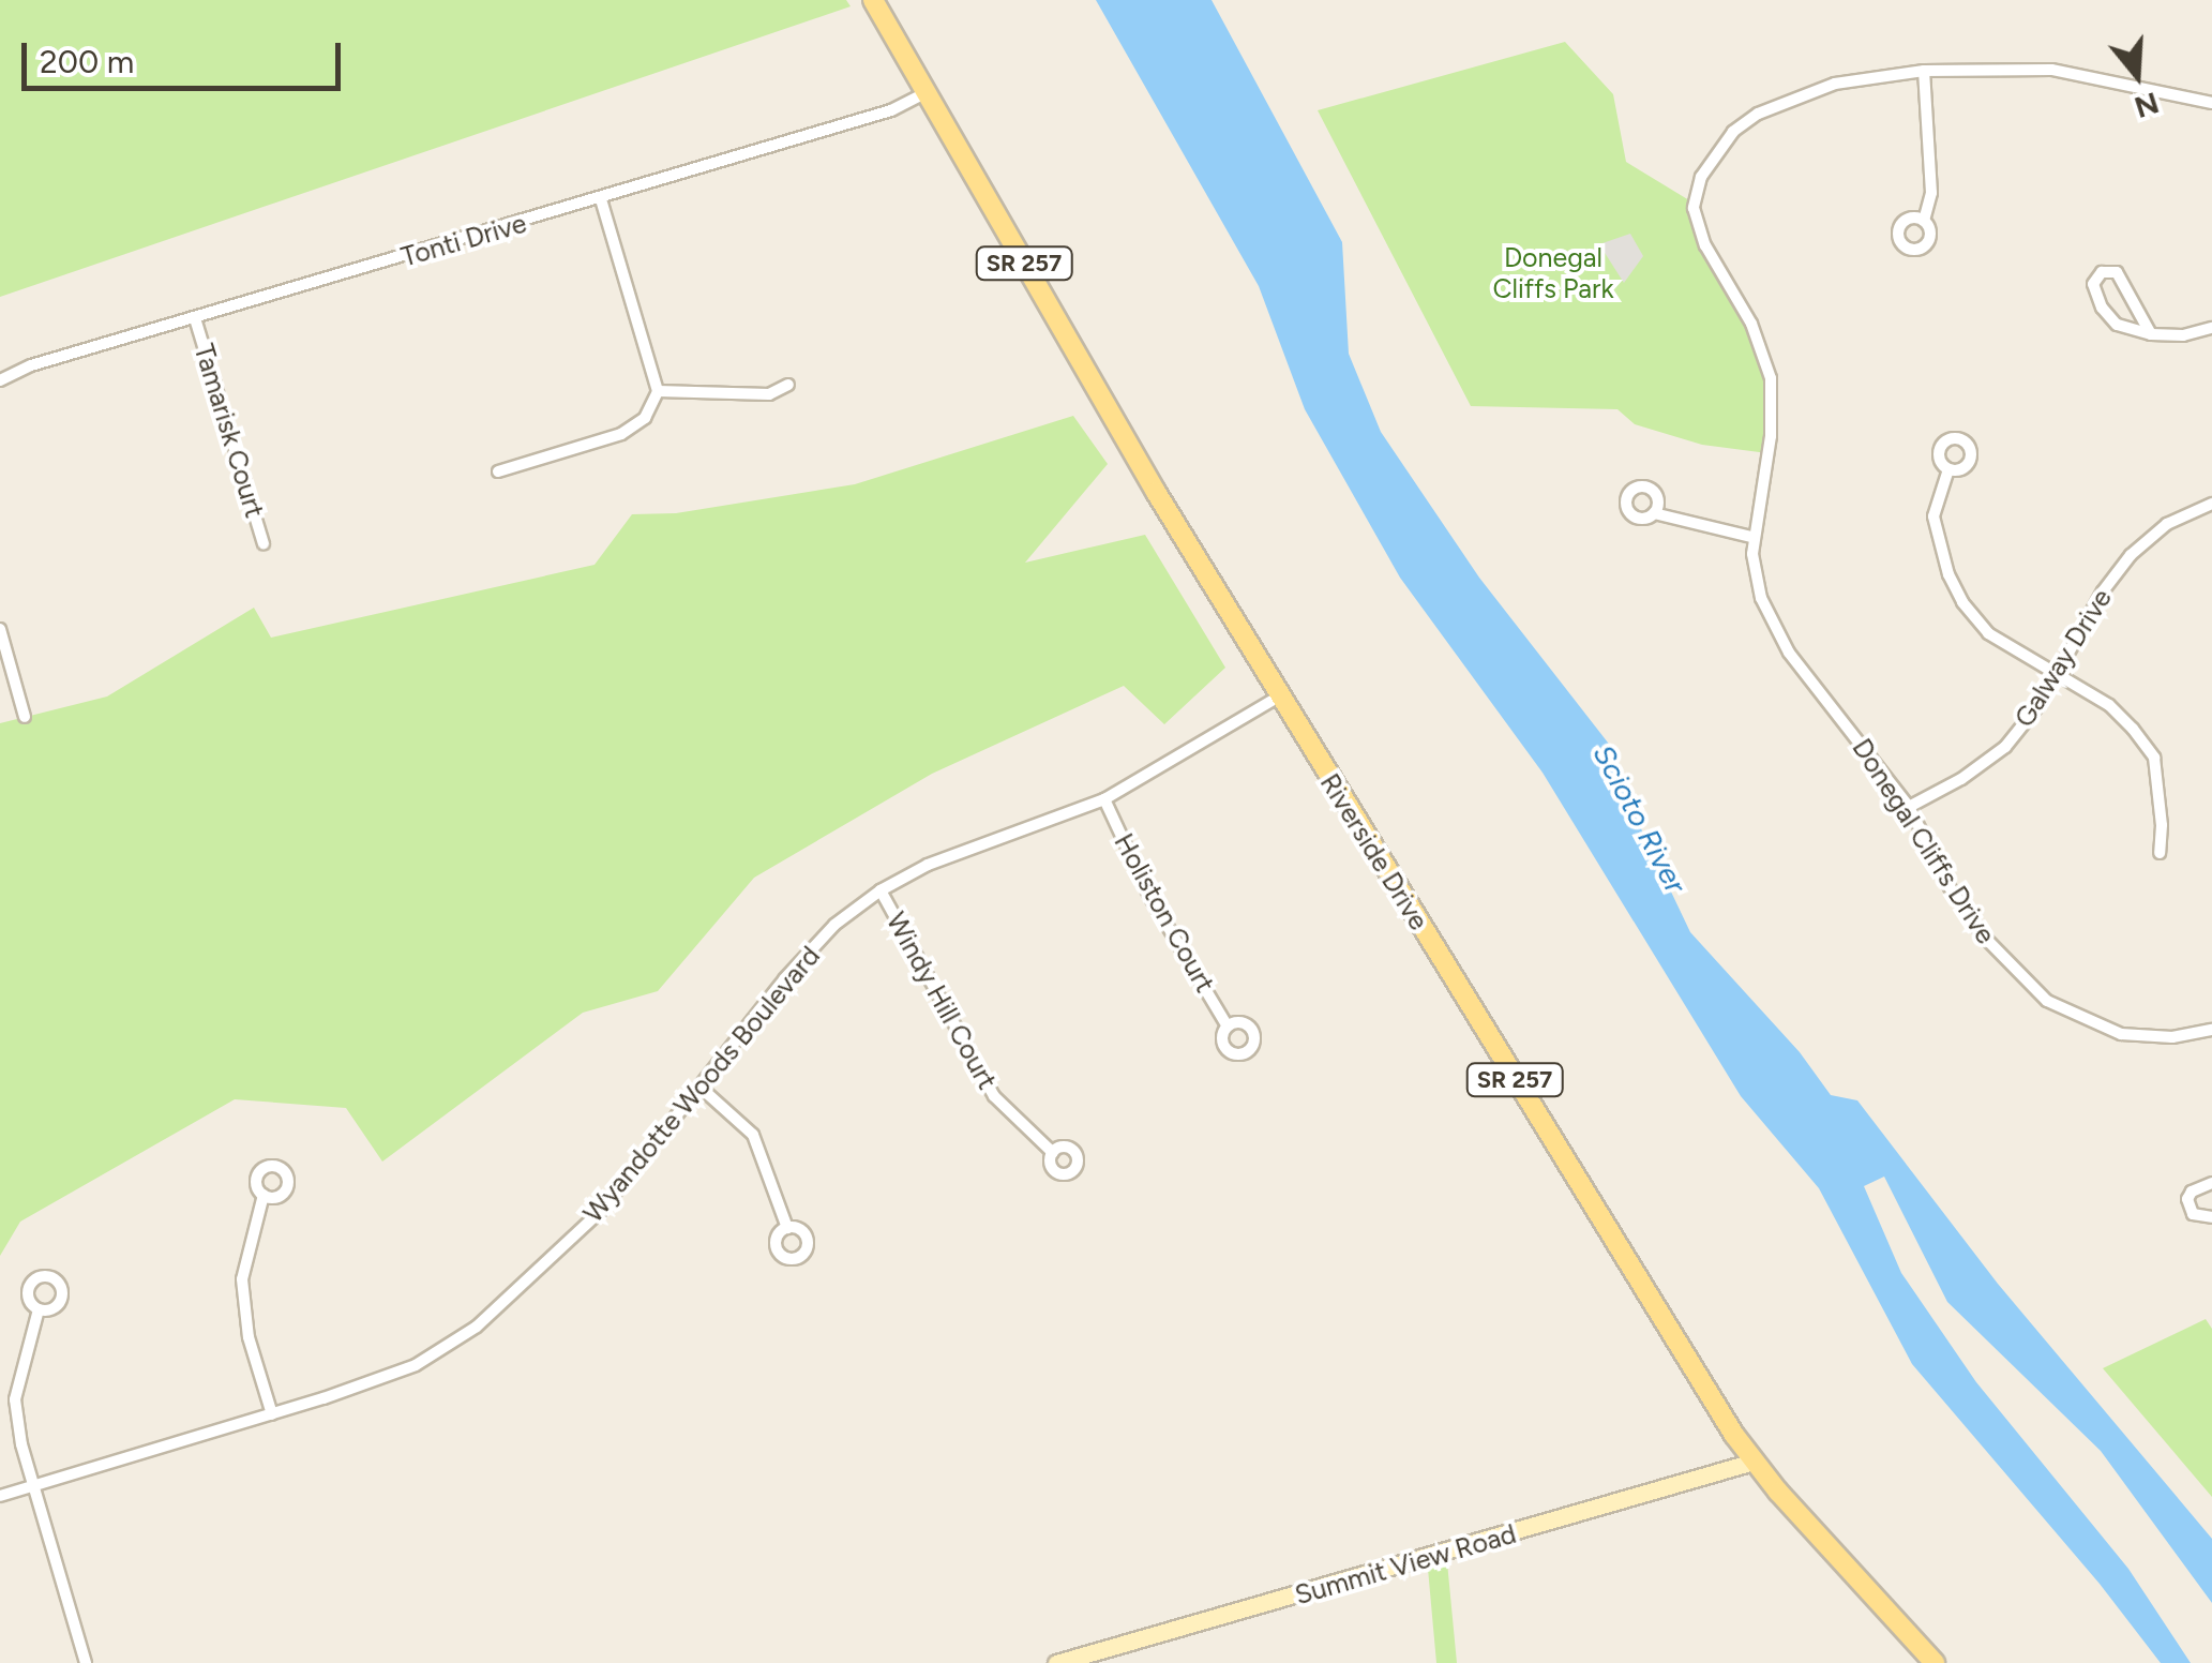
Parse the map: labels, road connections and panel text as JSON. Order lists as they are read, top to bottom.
{
  "streets": {
    "main road": ["SR 257", "Riverside Drive"],
    "street": [
      "Tonti Drive",
      "Tamarisk Court",
      "Galway Drive",
      "Donegal Cliffs Drive",
      "Holiston Court",
      "Windy Hill Court",
      "Wyandotte Woods Boulevard",
      "Summit View Road"
    ]
  },
  "crossings": [
    ["Tonti Drive", "Tamarisk Court"],
    ["Tonti Drive", "Riverside Drive"],
    ["Galway Drive", "Donegal Cliffs Drive"],
    ["Riverside Drive", "Wyandotte Woods Boulevard"],
    ["Riverside Drive", "Summit View Road"],
    ["Holiston Court", "Wyandotte Woods Boulevard"],
    ["Windy Hill Court", "Wyandotte Woods Boulevard"]
  ],
  "water": ["Scioto River"],
  "parks": ["Donegal Cliffs Park"],
  "scale_bar": "200 m",
  "north": "bottom"
}
